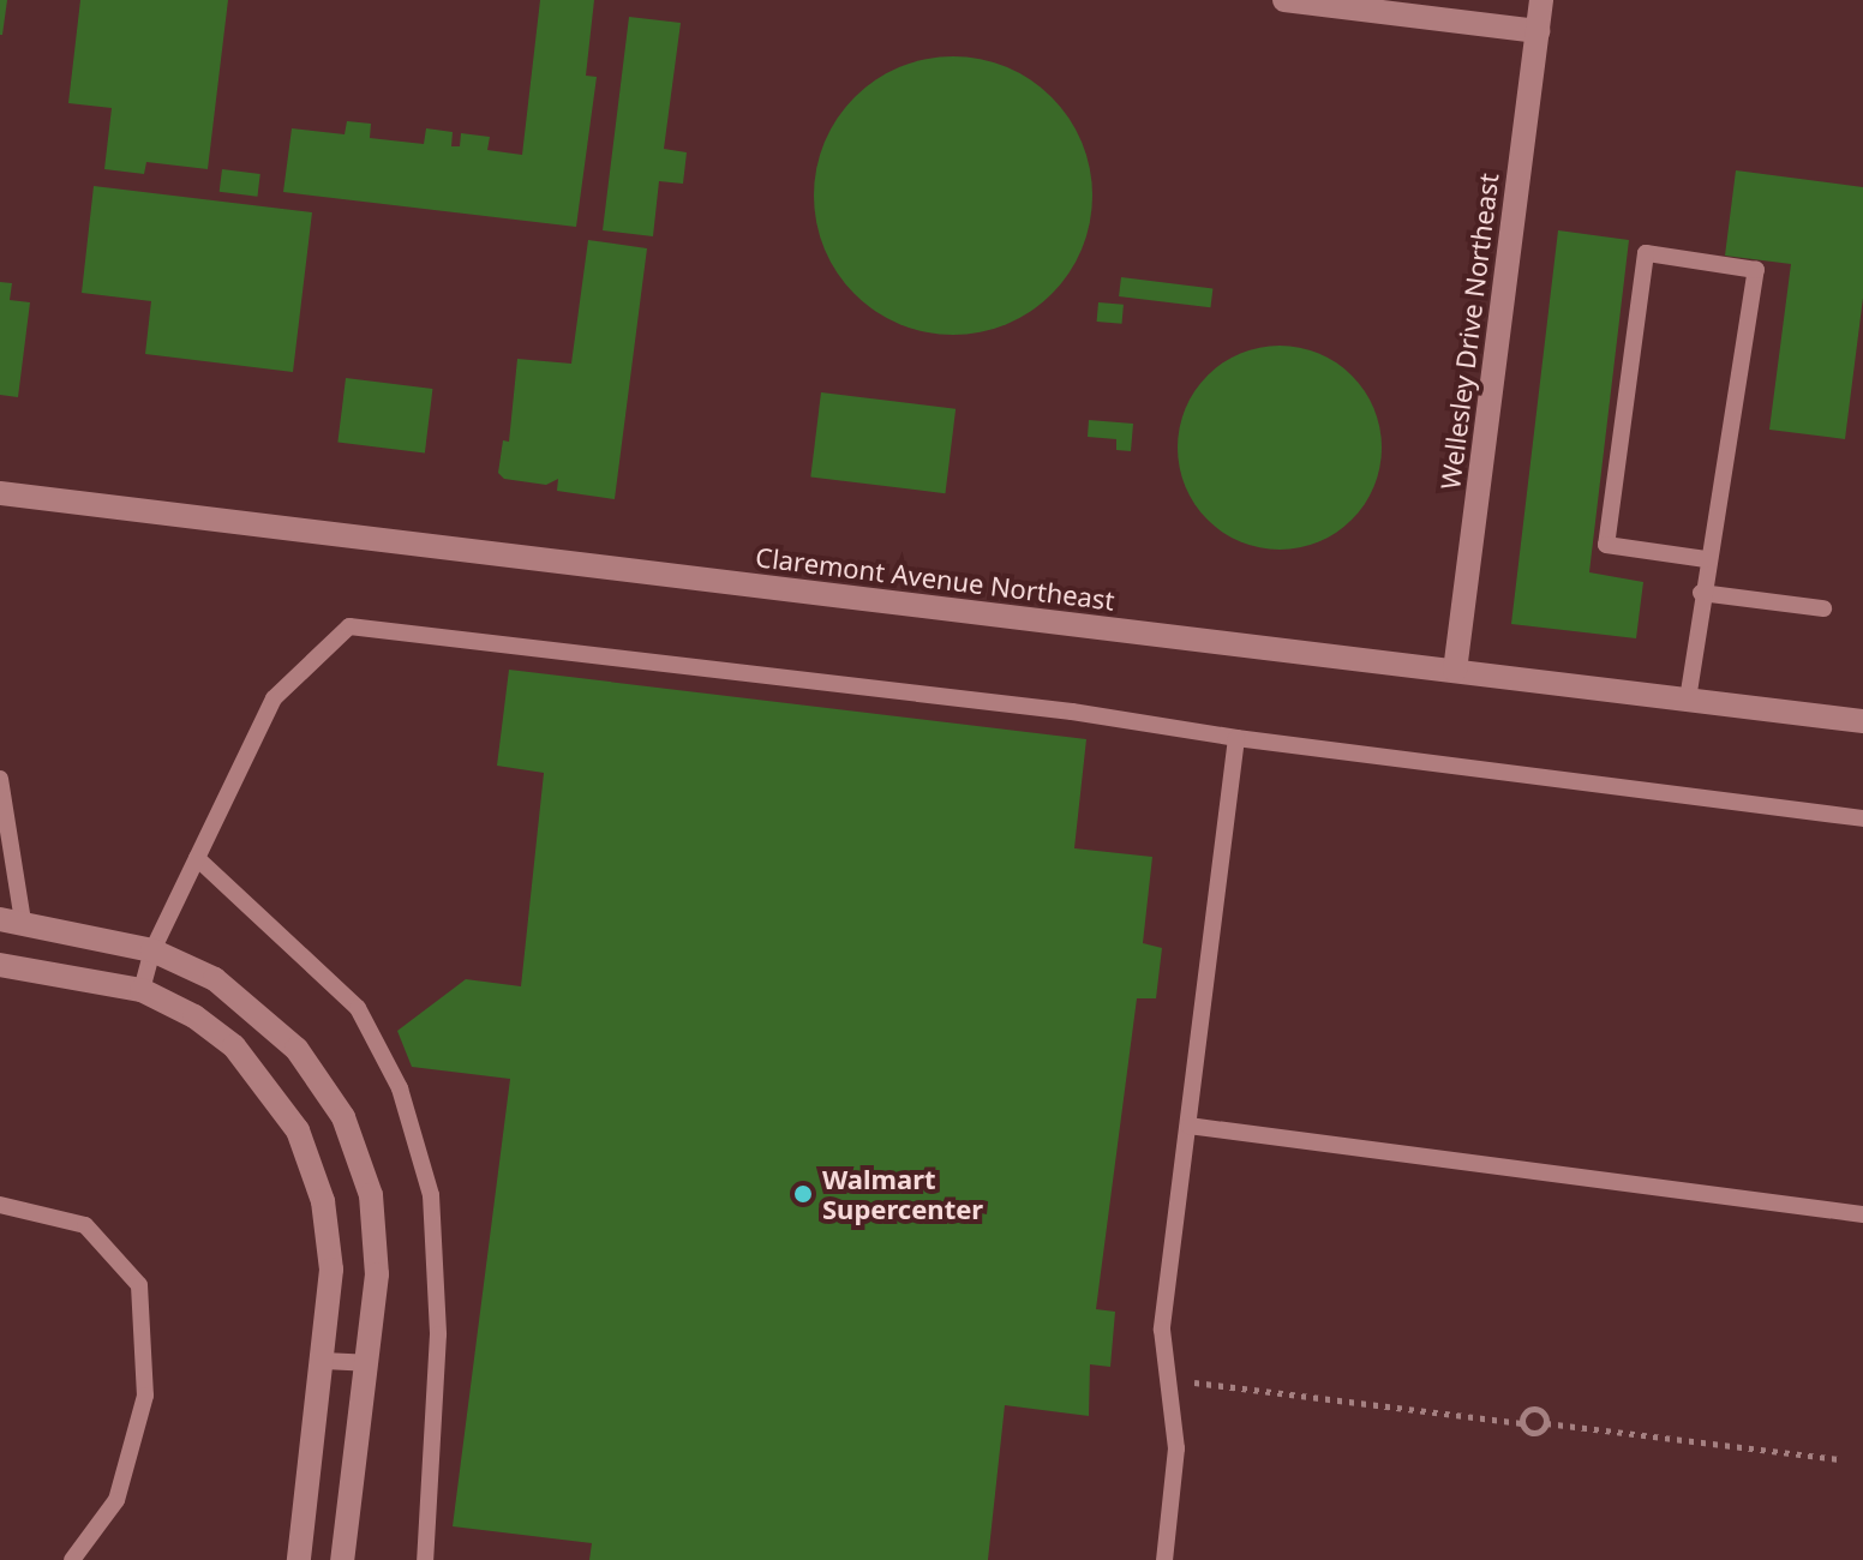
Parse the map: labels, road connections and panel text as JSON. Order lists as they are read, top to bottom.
{
  "streets": {
    "street": ["Wellesley Drive Northeast", "Claremont Avenue Northeast"]
  },
  "crossings": [
    ["Wellesley Drive Northeast", "Claremont Avenue Northeast"]
  ],
  "places": ["Walmart Supercenter"]
}
